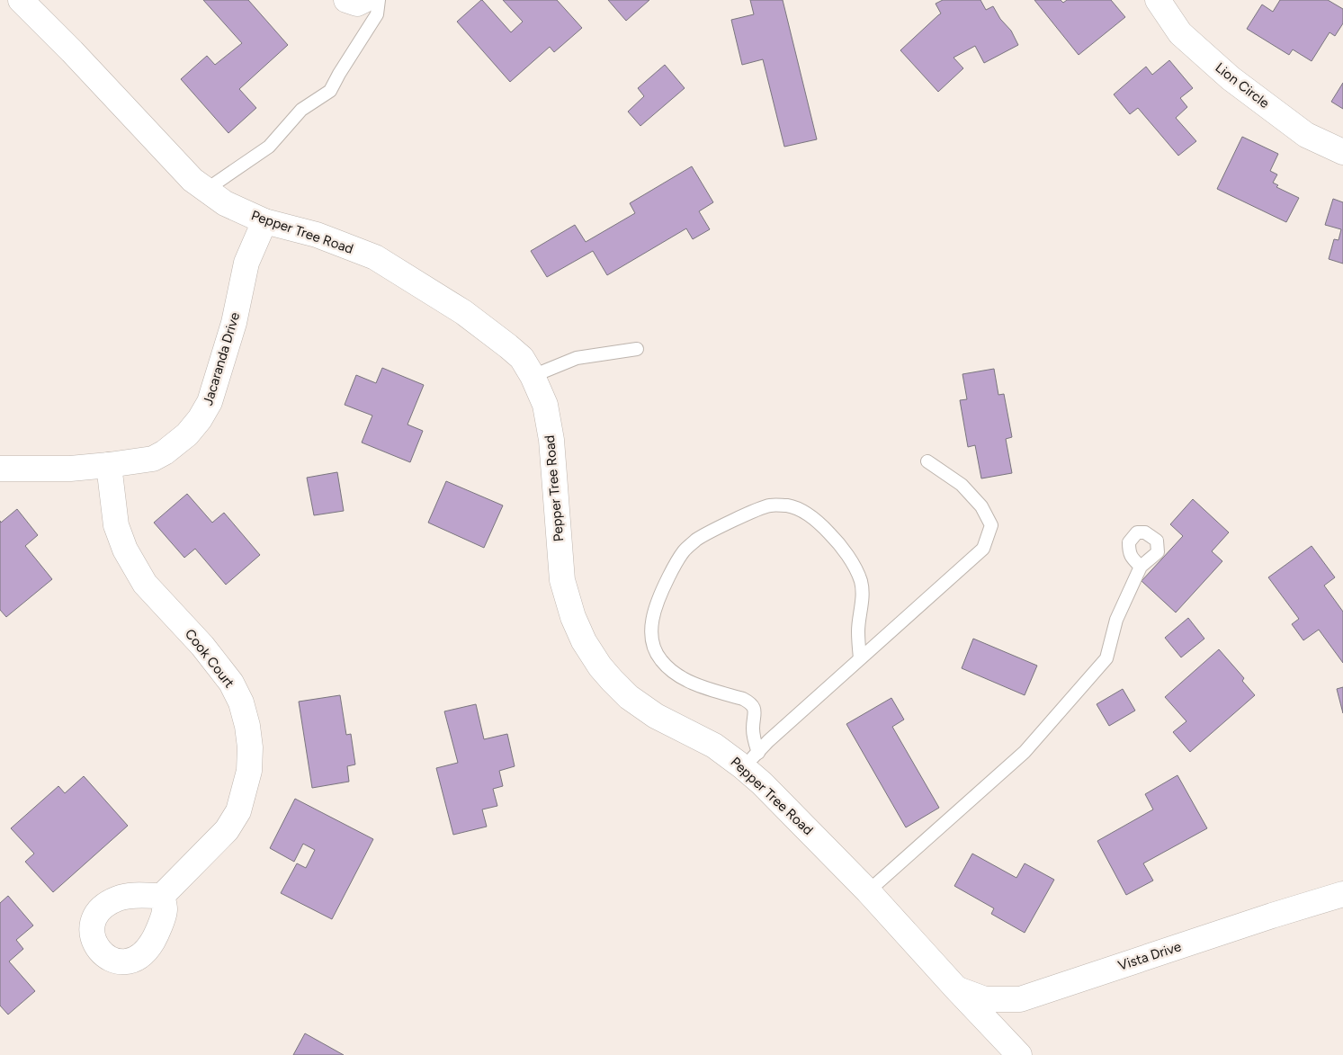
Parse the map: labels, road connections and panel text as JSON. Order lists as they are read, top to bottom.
{
  "streets": {
    "street": [
      "Lion Circle",
      "Pepper Tree Road",
      "Jacaranda Drive",
      "Cook Court",
      "Vista Drive"
    ]
  },
  "crossings": [
    ["Pepper Tree Road", "Jacaranda Drive"],
    ["Pepper Tree Road", "Vista Drive"],
    ["Jacaranda Drive", "Cook Court"]
  ]
}
